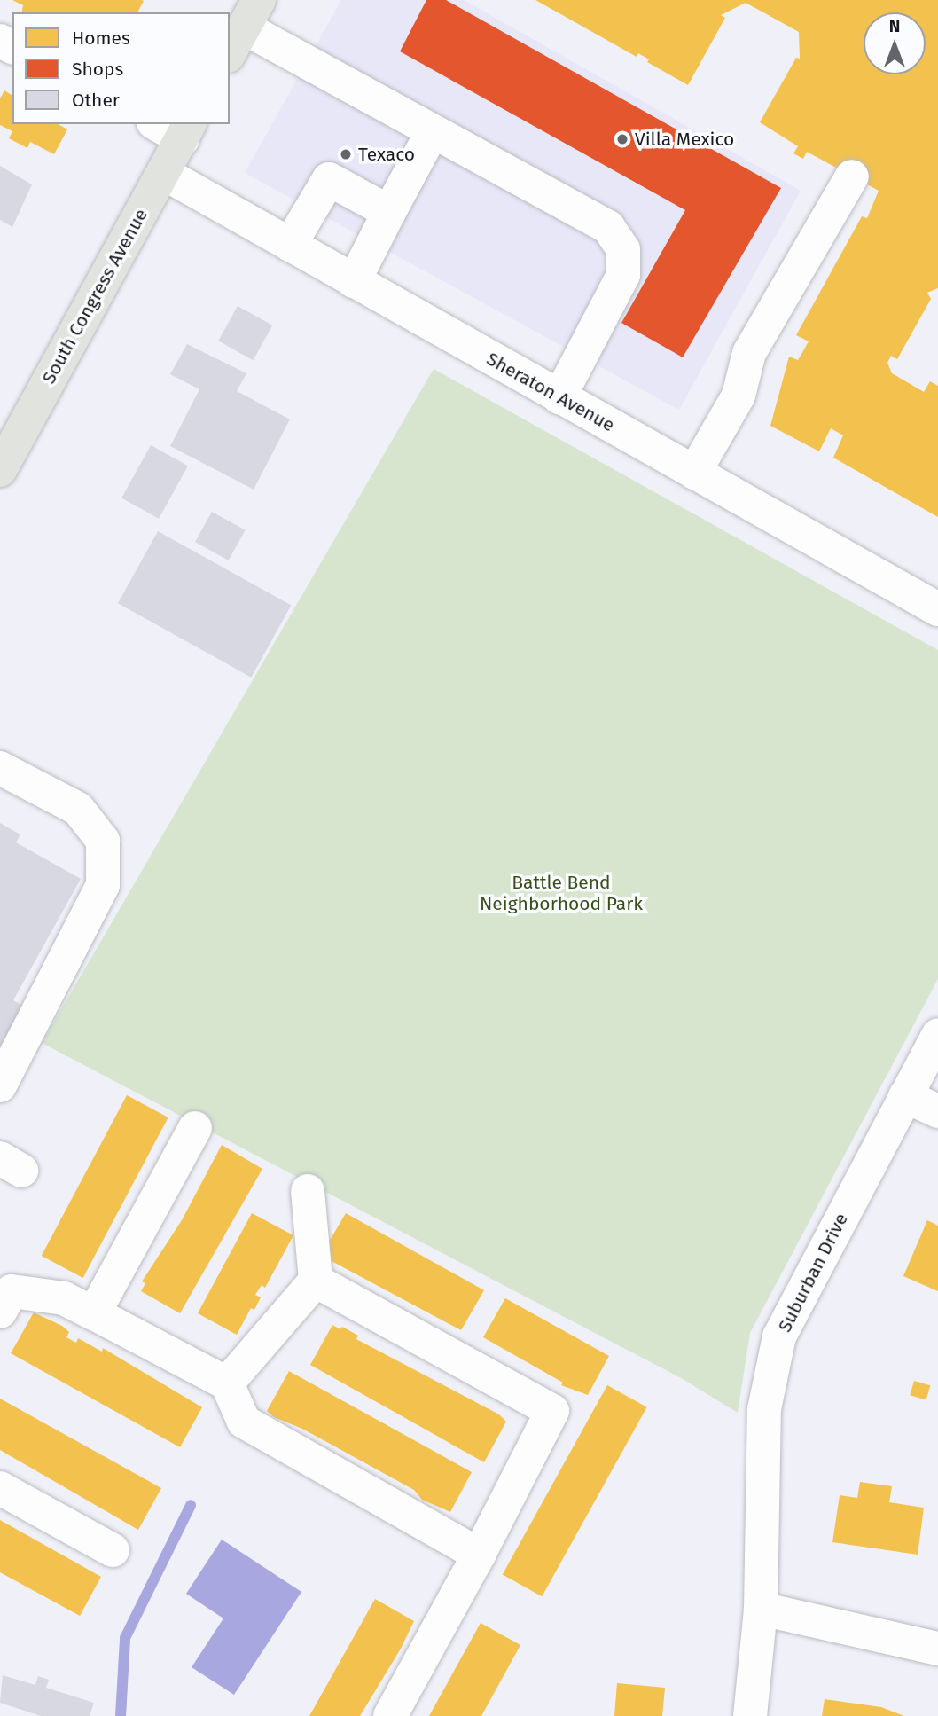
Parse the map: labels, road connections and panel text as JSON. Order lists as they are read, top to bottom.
{
  "streets": {
    "main road": ["South Congress Avenue"],
    "street": ["Sheraton Avenue", "Suburban Drive"]
  },
  "crossings": [
    ["South Congress Avenue", "Sheraton Avenue"]
  ],
  "parks": ["Battle Bend Neighborhood Park"],
  "places": ["Villa Mexico", "Texaco"],
  "legend": ["Homes", "Shops", "Other"],
  "north": "top"
}
